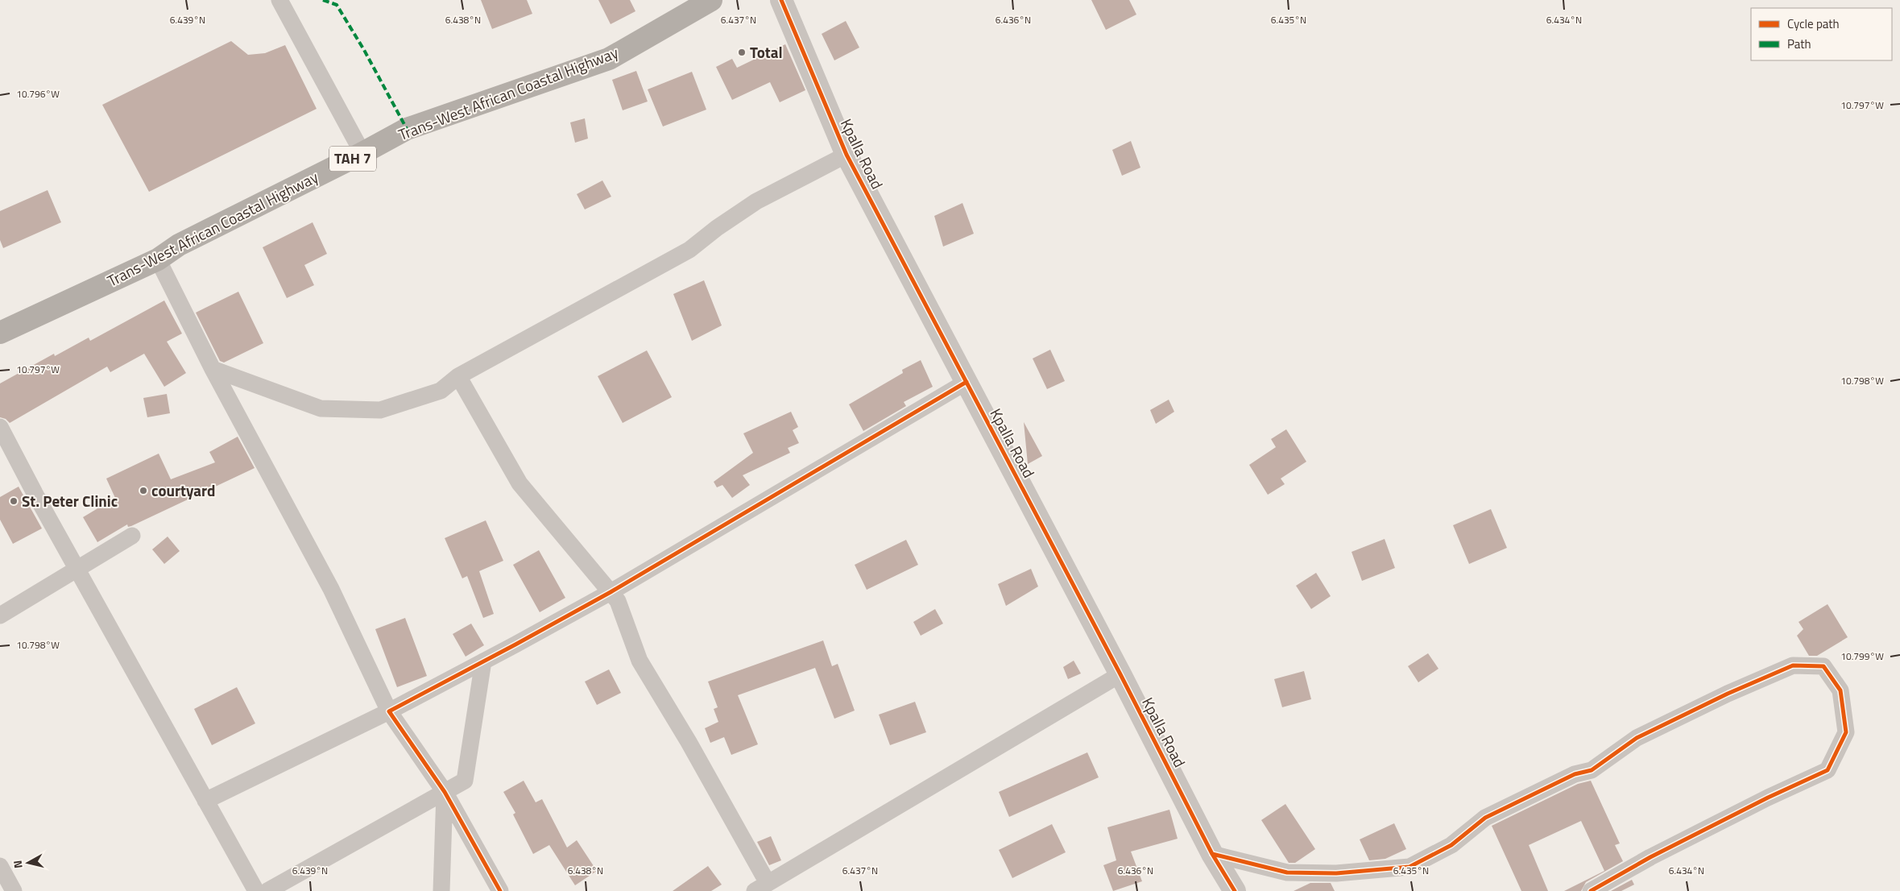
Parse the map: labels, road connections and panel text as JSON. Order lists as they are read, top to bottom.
{
  "streets": {
    "highway": ["Trans-West African Coastal Highway", "TAH 7"],
    "street": ["Kpalla Road"]
  },
  "places": ["Total", "courtyard", "St. Peter Clinic"],
  "legend": ["Cycle path", "Path"],
  "north": "left",
  "coordinates": [
    "6.439°N",
    "6.438°N",
    "6.437°N",
    "6.436°N",
    "6.435°N",
    "6.434°N",
    "10.796°W",
    "10.797°W",
    "10.798°W",
    "10.799°W"
  ]
}
